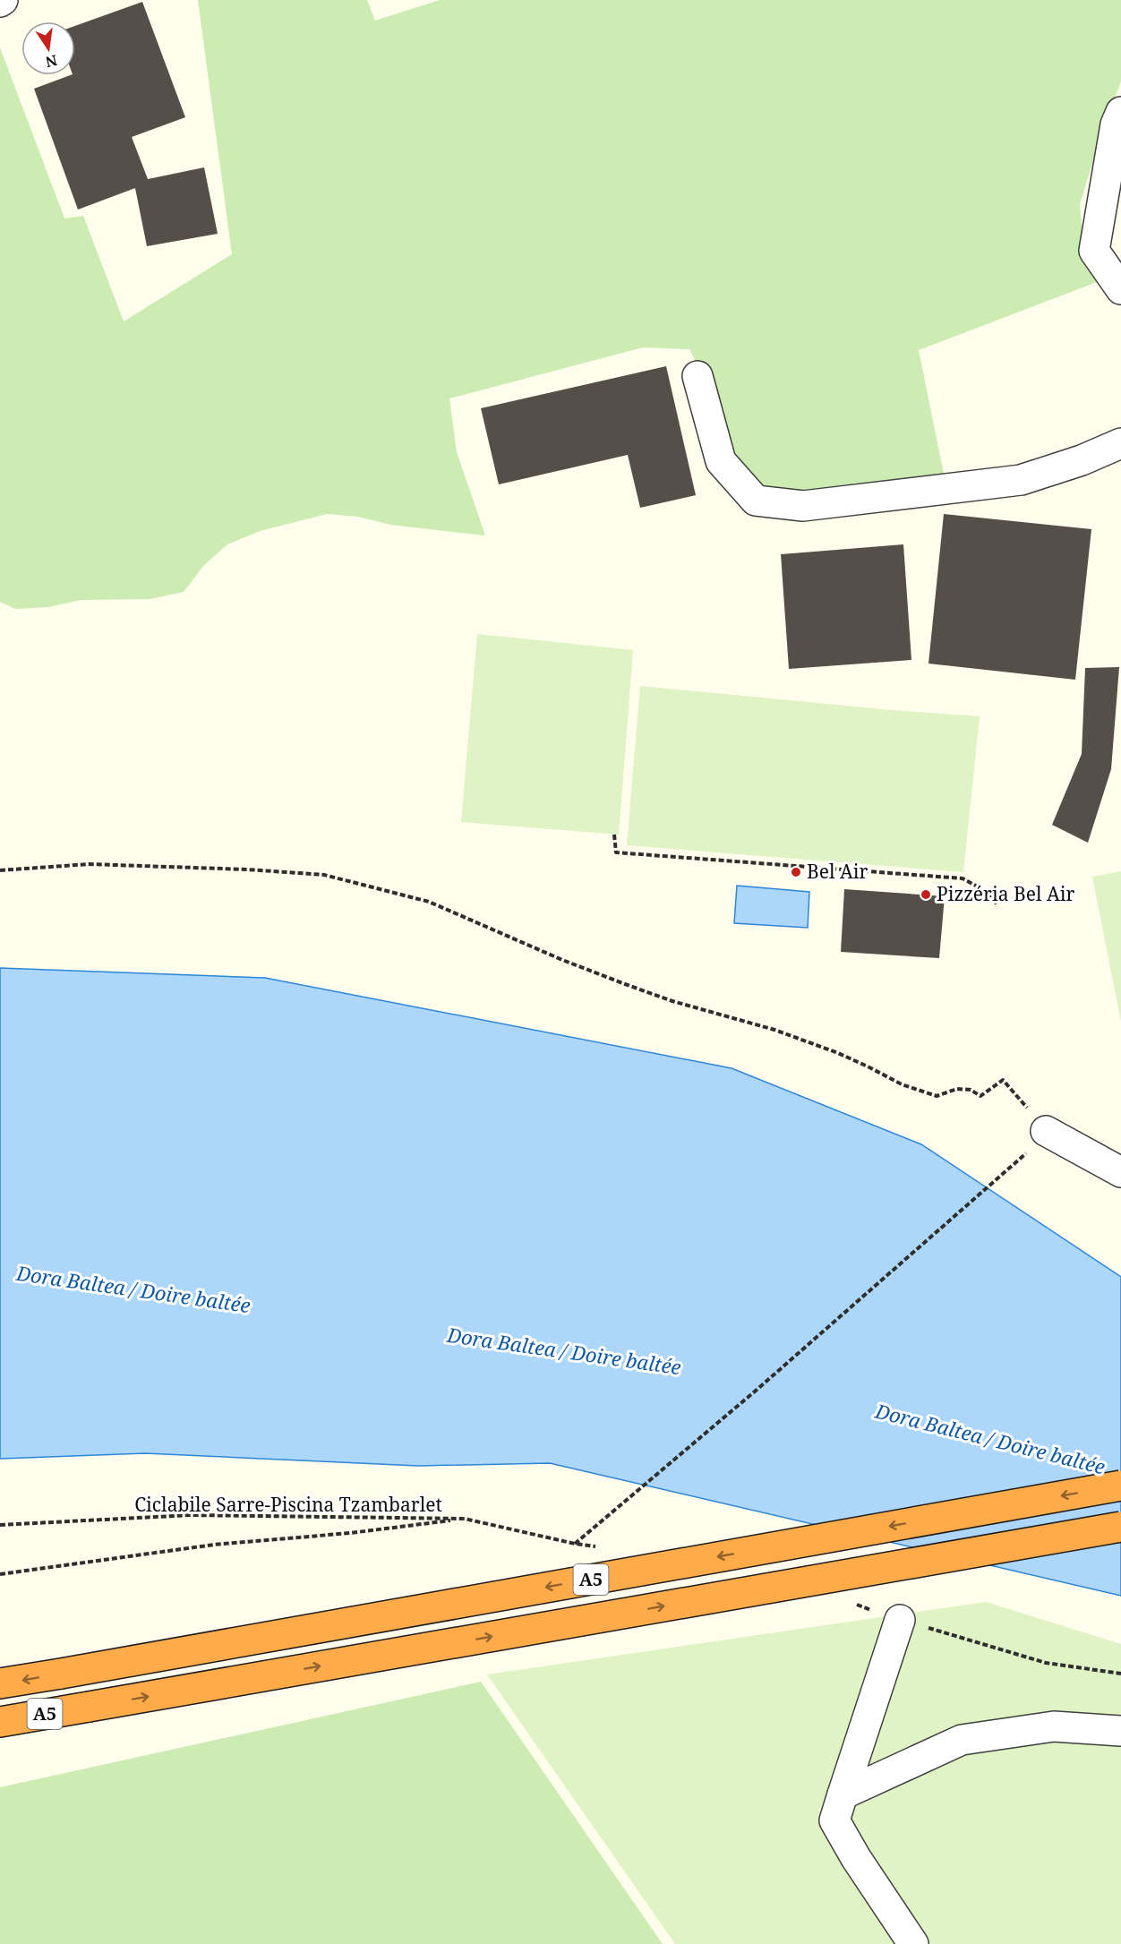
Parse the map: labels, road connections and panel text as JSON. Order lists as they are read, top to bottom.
{
  "streets": {
    "highway": ["A5"],
    "path": ["Ciclabile Sarre-Piscina Tzambarlet"]
  },
  "water": ["Dora Baltea / Doire baltée"],
  "places": ["Bel Air", "Pizzéria Bel Air"],
  "north": "bottom"
}
